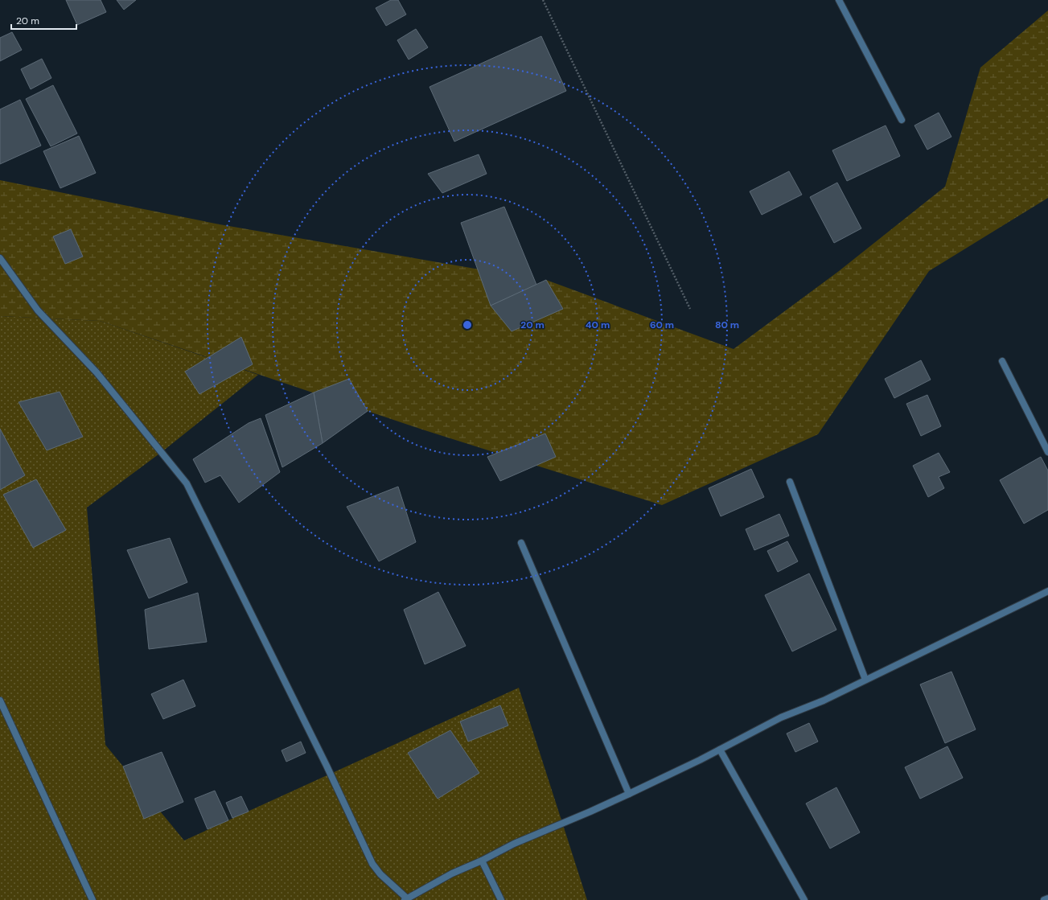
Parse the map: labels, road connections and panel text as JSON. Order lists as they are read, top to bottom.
{
  "scale_bar": "20 m",
  "rings": [
    "20 m",
    "40 m",
    "60 m",
    "80 m"
  ]
}
